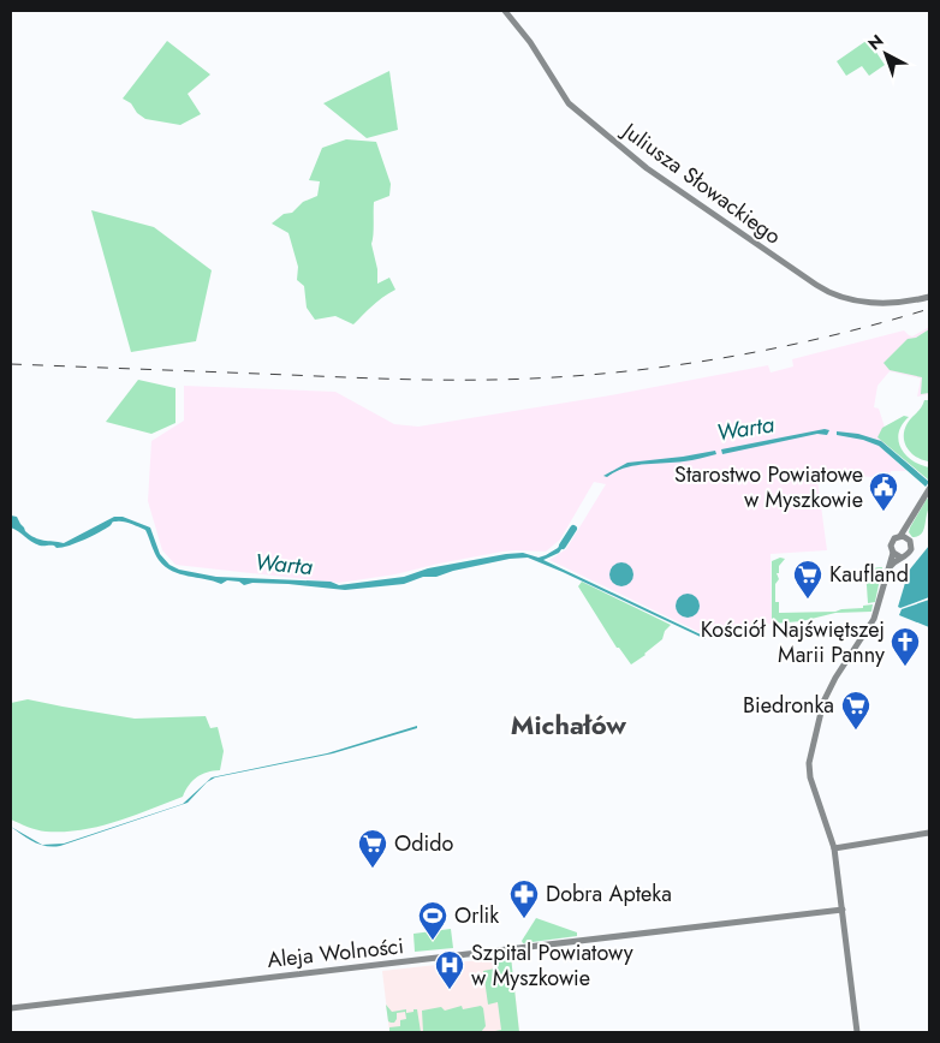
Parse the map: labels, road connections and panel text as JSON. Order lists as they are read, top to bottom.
{
  "streets": {
    "street": ["Juliusza Słowackiego", "Aleja Wolności"]
  },
  "districts": ["Michałów"],
  "water": ["Warta"],
  "places": {
    "public building": ["Starostwo Powiatowe w Myszkowie"],
    "supermarket": ["Kaufland", "Biedronka", "Odido"],
    "church": ["Kościół Najświętszej Marii Panny"],
    "pharmacy": ["Dobra Apteka"],
    "sports": ["Orlik"],
    "hospital": ["Szpital Powiatowy w Myszkowie"]
  },
  "north": "top left"
}
